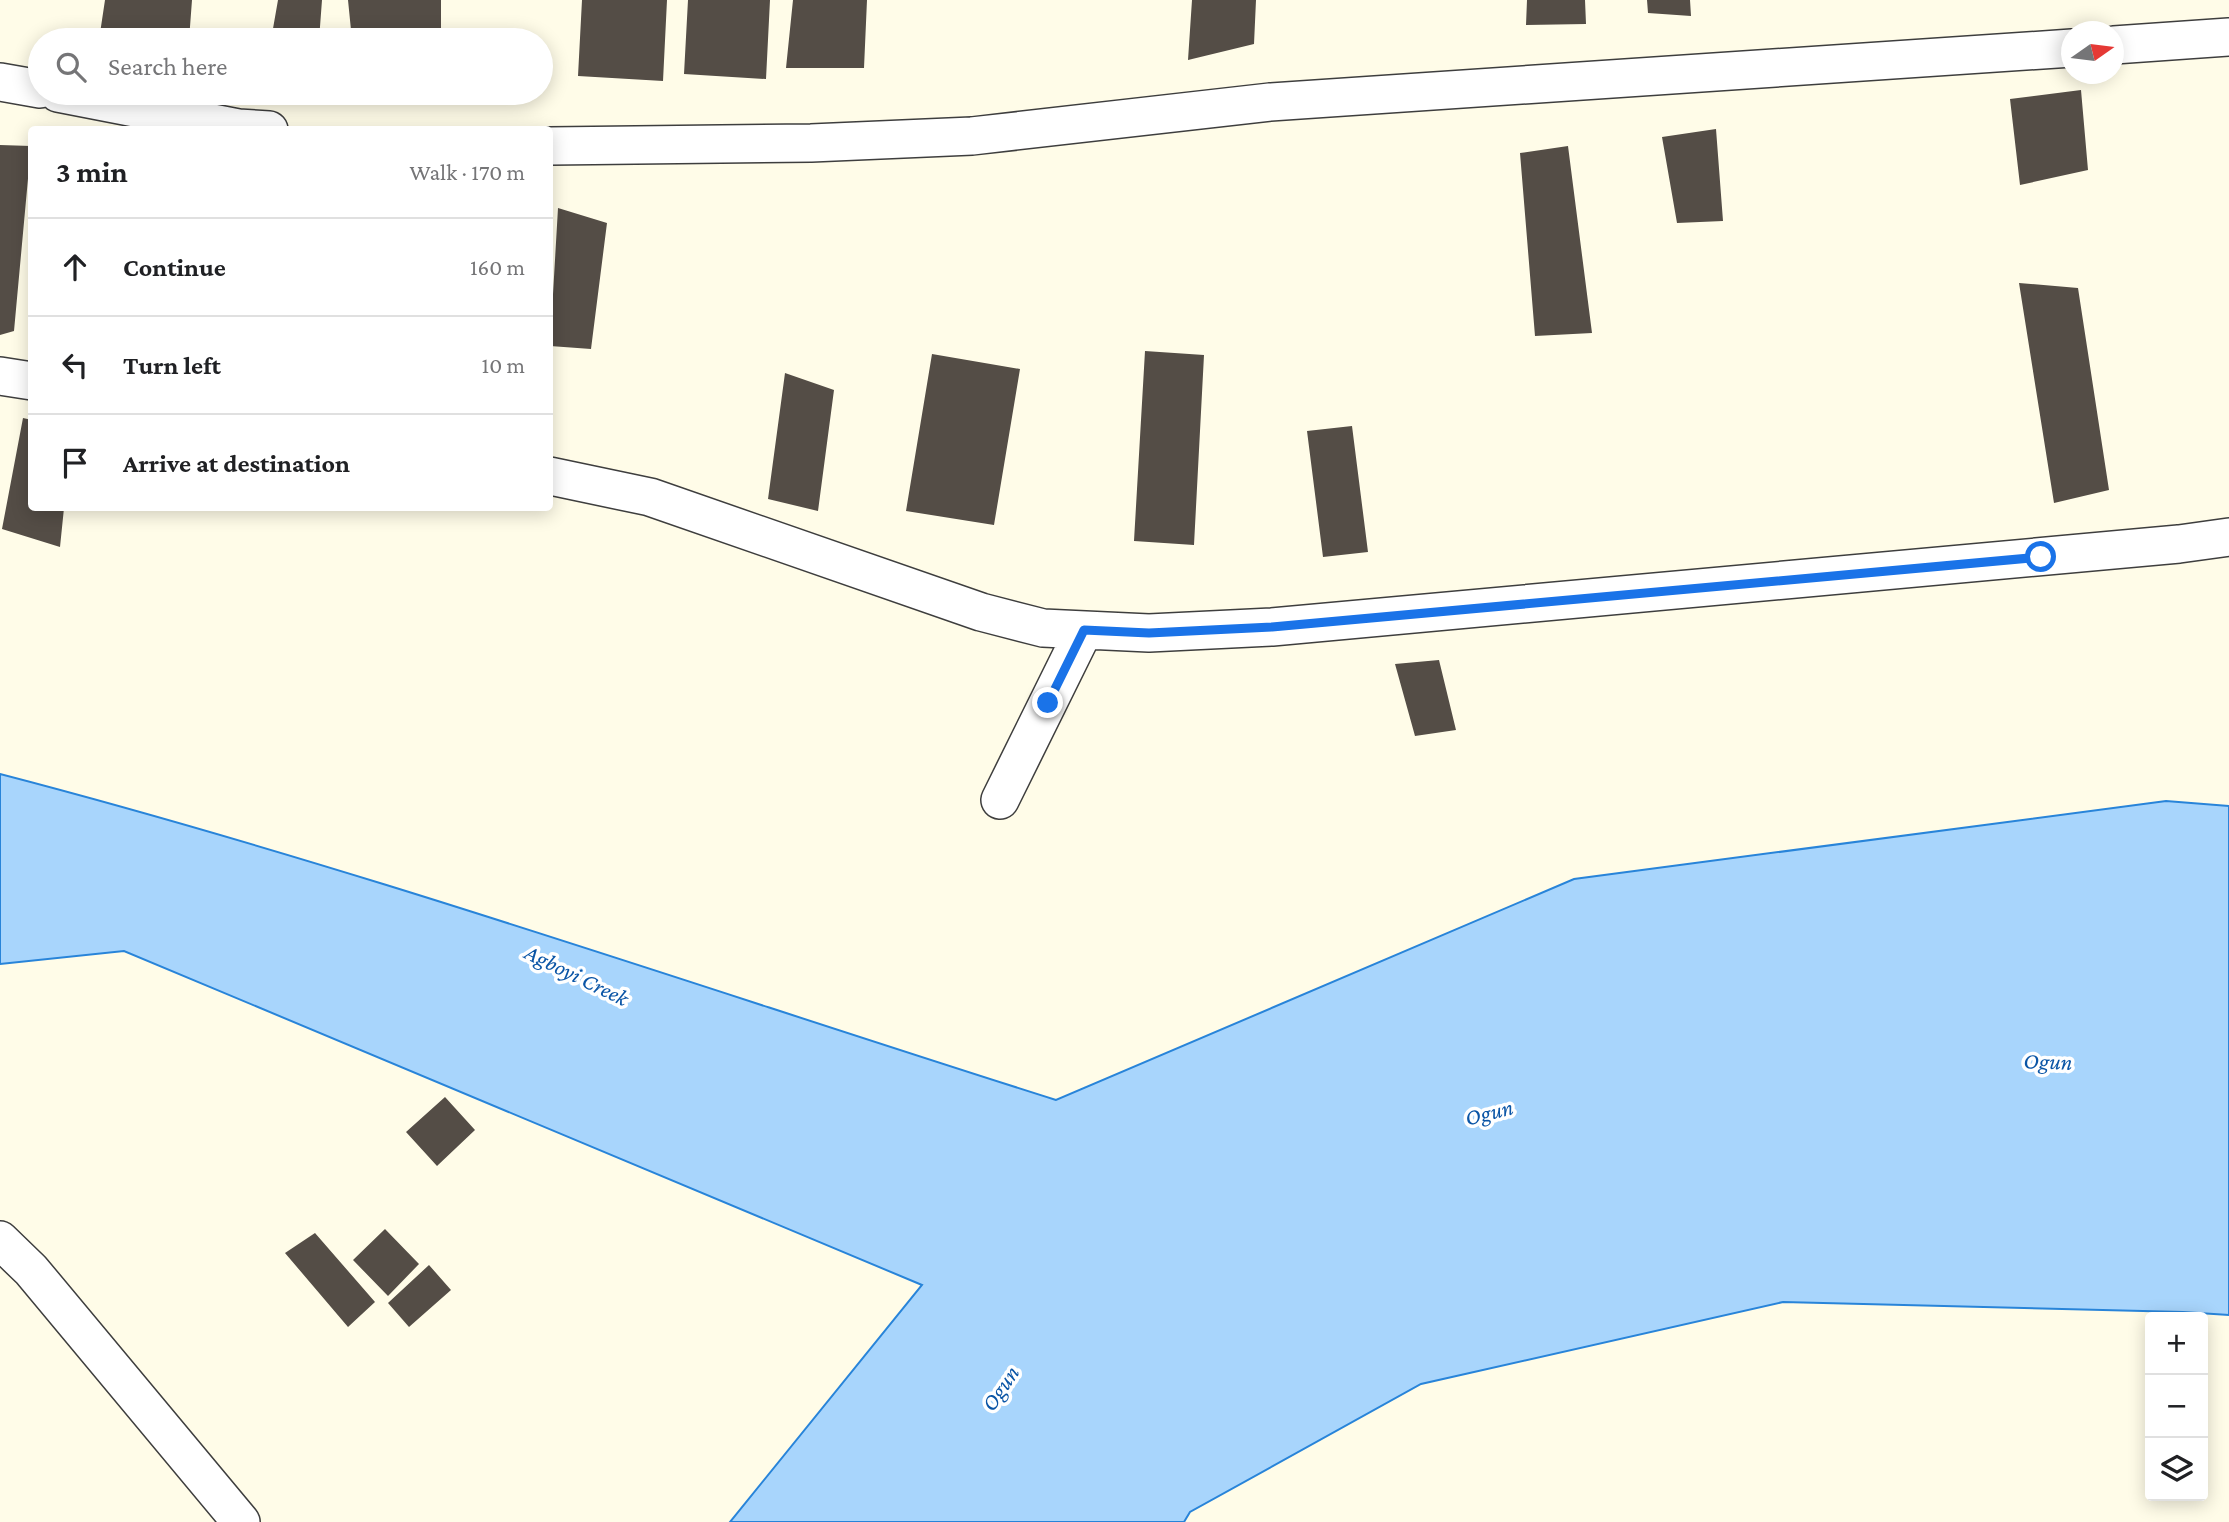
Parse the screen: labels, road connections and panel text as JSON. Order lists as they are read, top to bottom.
{
  "water": ["Agboyi Creek", "Ogun"],
  "north": "right",
  "page": {
    "search": "Search here",
    "heading": ["3 min", "Walk · 170 m"],
    "list": [
      ["Continue", "160 m"],
      ["Turn left", "10 m"],
      "Arrive at destination"
    ],
    "map_buttons": ["+", "−"]
  }
}
